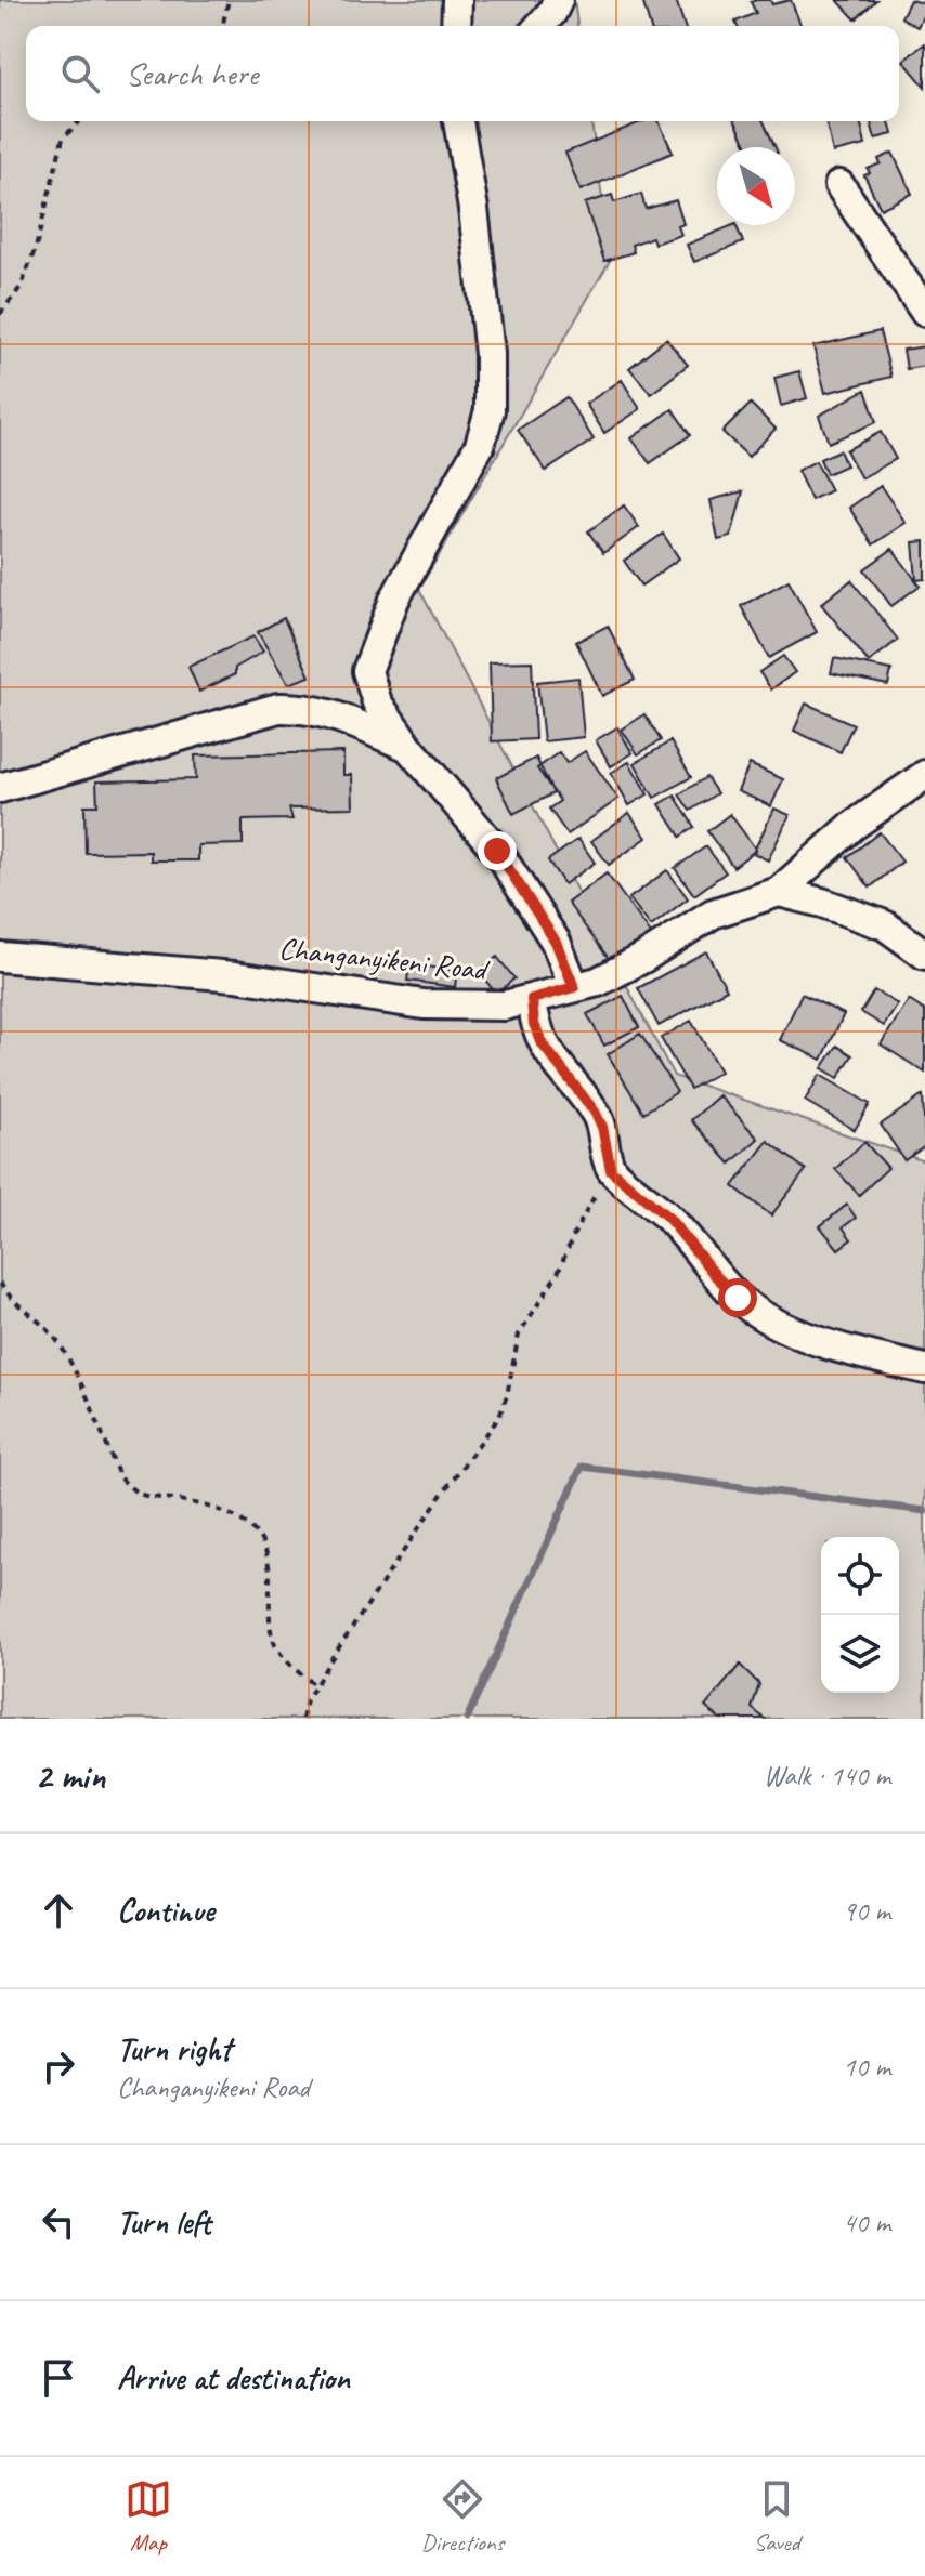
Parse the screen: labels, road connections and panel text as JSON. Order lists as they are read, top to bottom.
{
  "streets": {
    "street": ["Changanyikeni Road"]
  },
  "north": "bottom right",
  "page": {
    "search": "Search here",
    "heading": ["2 min", "Walk · 140 m"],
    "list": [
      ["Continue", "90 m"],
      ["Turn right", "Changanyikeni Road", "10 m"],
      ["Turn left", "40 m"],
      "Arrive at destination"
    ],
    "nav": ["Map", "Directions", "Saved"]
  }
}
